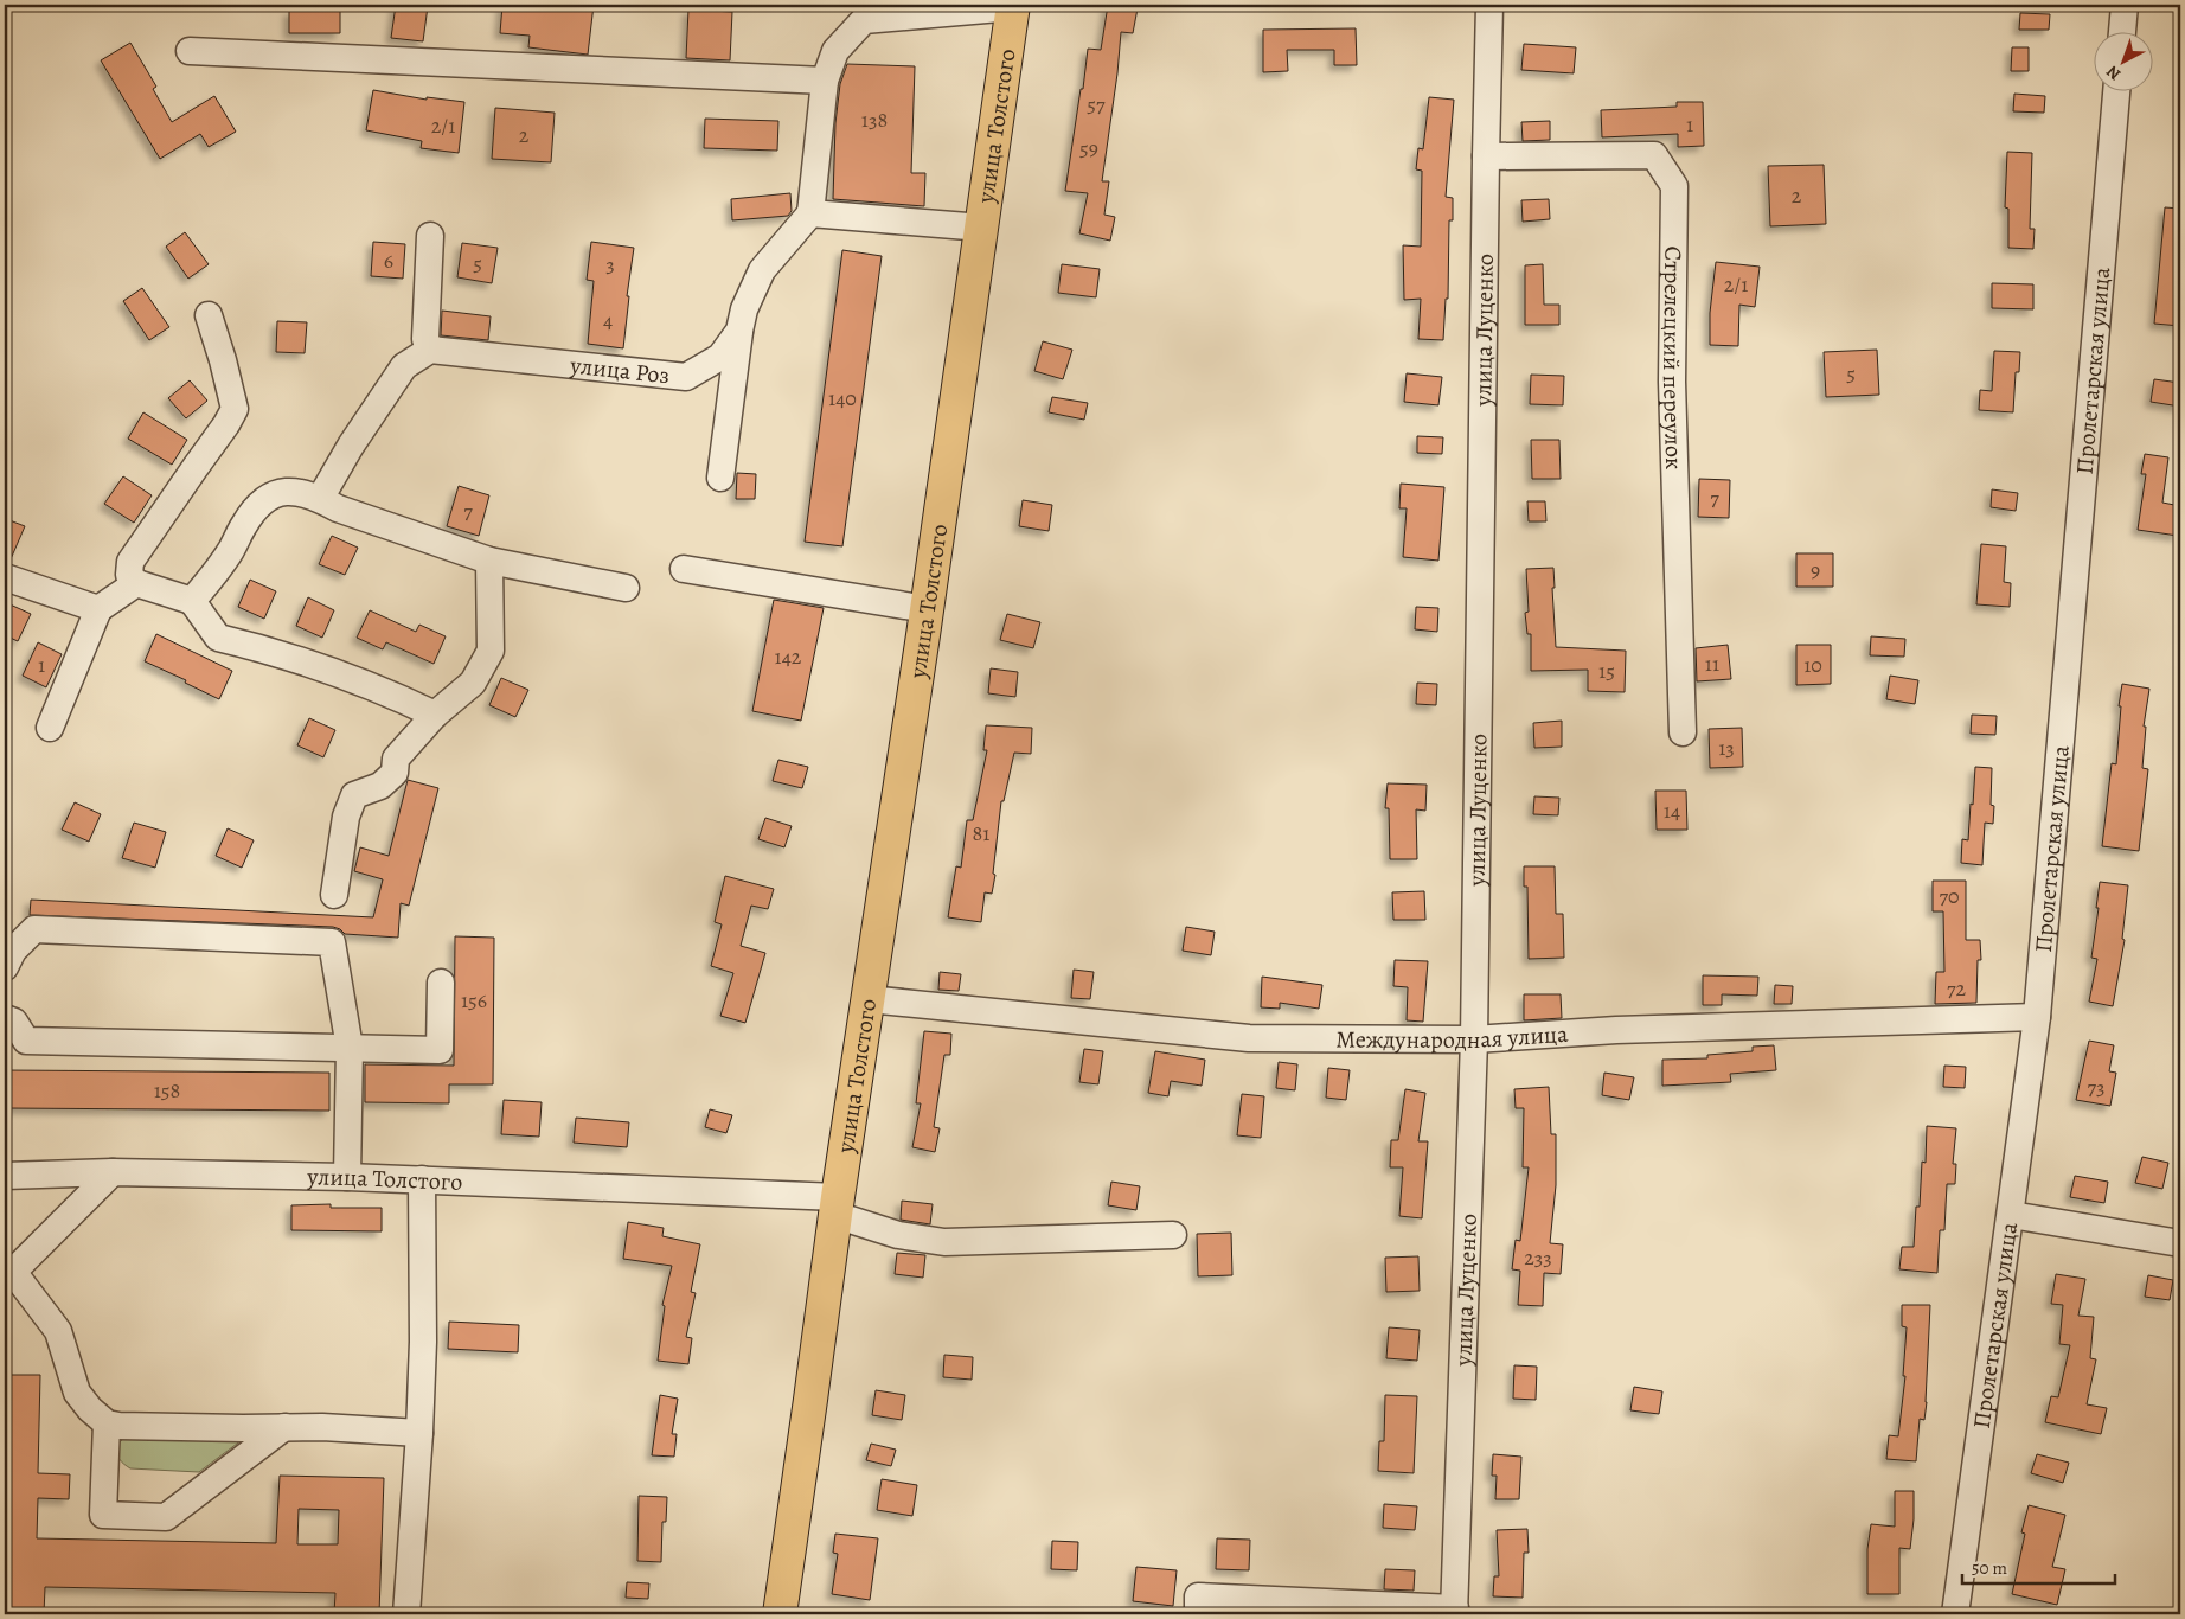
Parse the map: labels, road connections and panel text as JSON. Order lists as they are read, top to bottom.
{
  "streets": {
    "main road": ["улица Толстого"],
    "street": [
      "улица Луценко",
      "Стрелецкий переулок",
      "улица Роз",
      "Пролетарская улица",
      "Международная улица"
    ]
  },
  "crossings": [
    ["улица Толстого", "Международная улица"],
    ["улица Луценко", "Стрелецкий переулок"],
    ["улица Луценко", "Международная улица"],
    ["Пролетарская улица", "Международная улица"]
  ],
  "house_numbers": [
    "57",
    "138",
    "1",
    "2/1",
    "2",
    "59",
    "2",
    "6",
    "5",
    "3",
    "2/1",
    "4",
    "5",
    "140",
    "7",
    "7",
    "9",
    "142",
    "11",
    "1",
    "10",
    "15",
    "13",
    "14",
    "81",
    "70",
    "72",
    "156",
    "73",
    "158",
    "233"
  ],
  "scale_bar": "50 m",
  "north": "bottom left"
}
